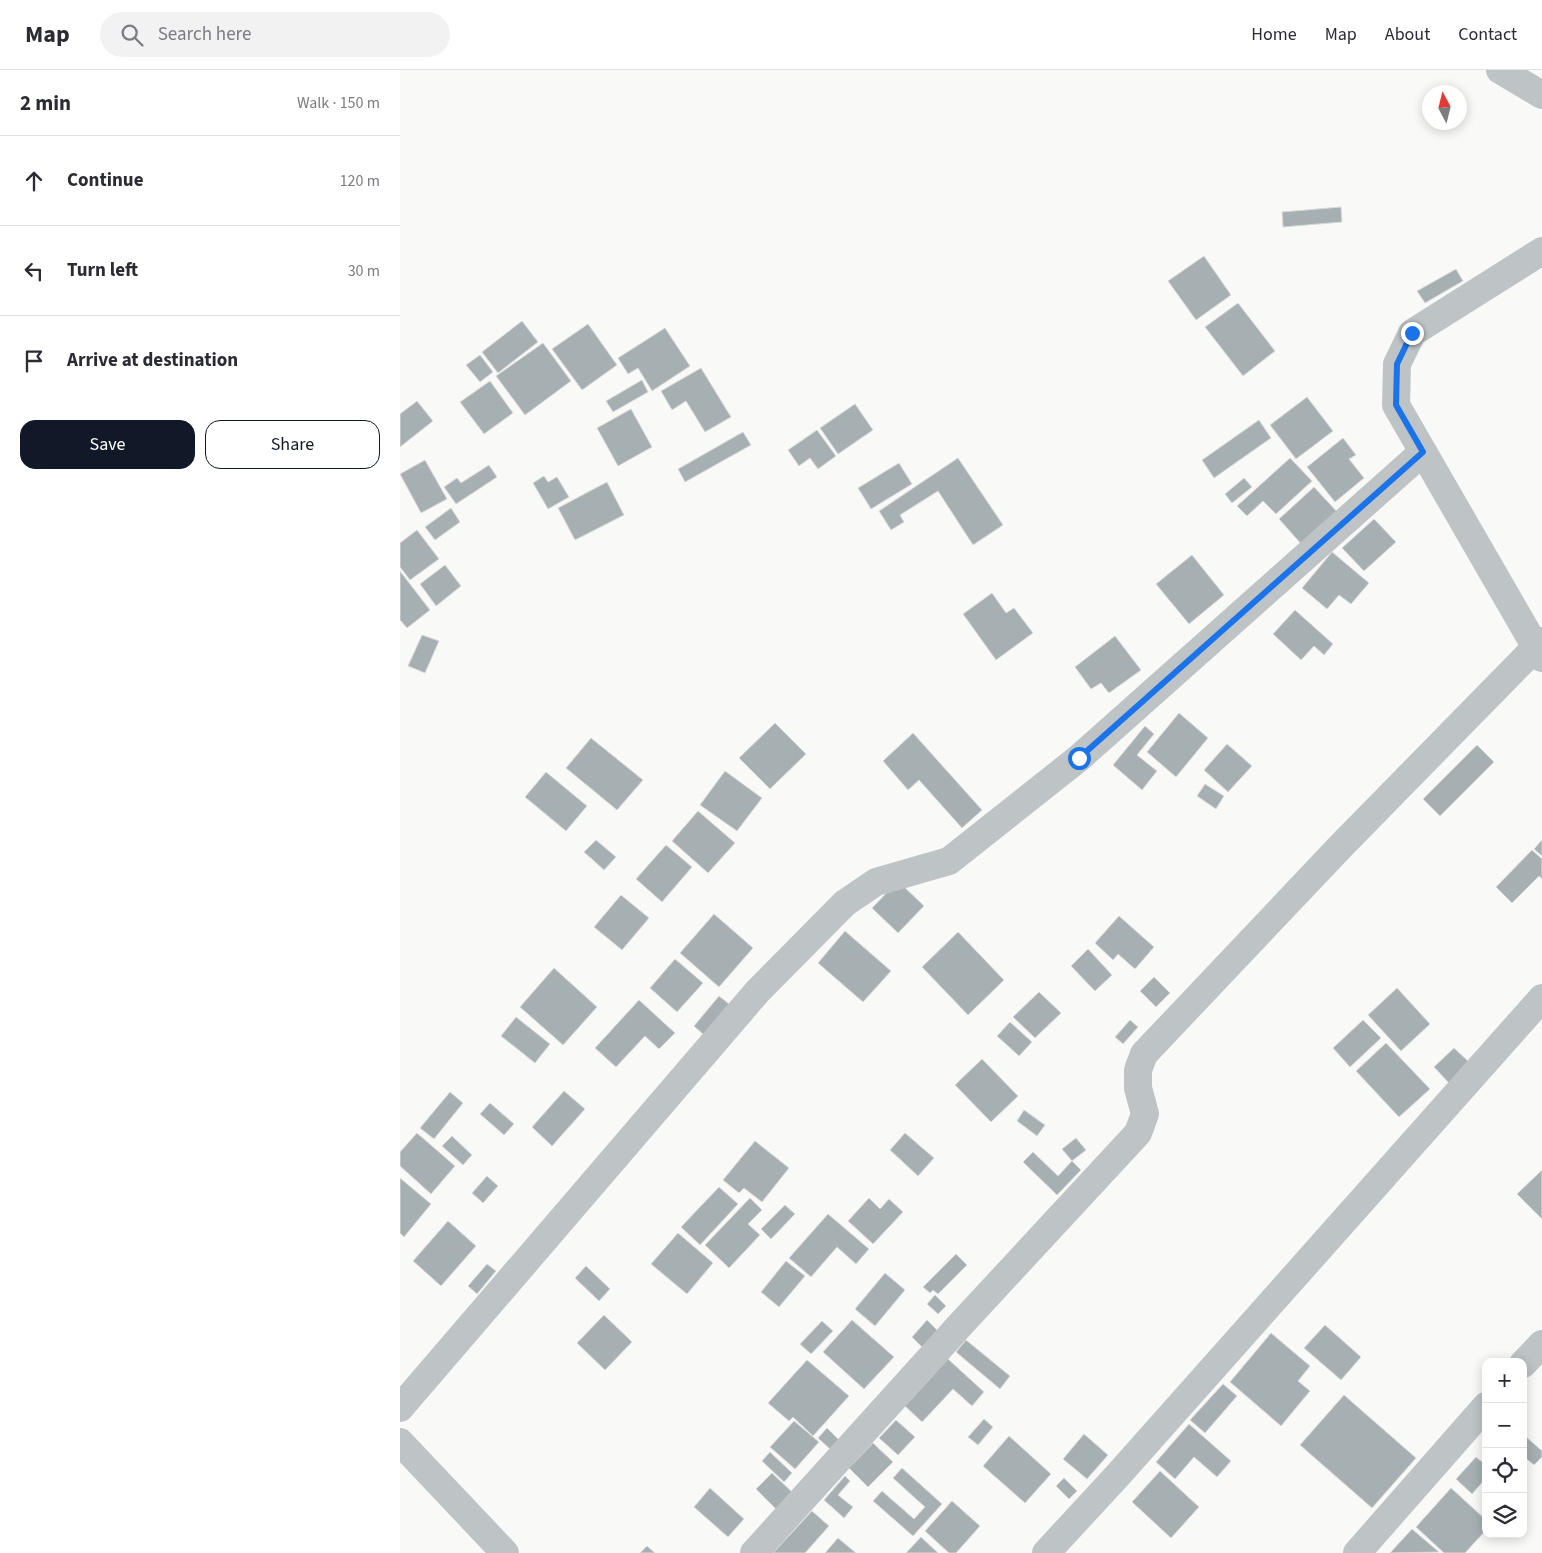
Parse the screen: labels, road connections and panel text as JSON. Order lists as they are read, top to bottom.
{
  "north": "top",
  "page": {
    "header": "Map",
    "search": "Search here",
    "nav": [
      "Home",
      "Map",
      "About",
      "Contact"
    ],
    "heading": ["2 min", "Walk · 150 m"],
    "list": [
      ["Continue", "120 m"],
      ["Turn left", "30 m"],
      "Arrive at destination"
    ],
    "buttons": ["Save", "Share"],
    "map_buttons": ["+", "−"]
  }
}
